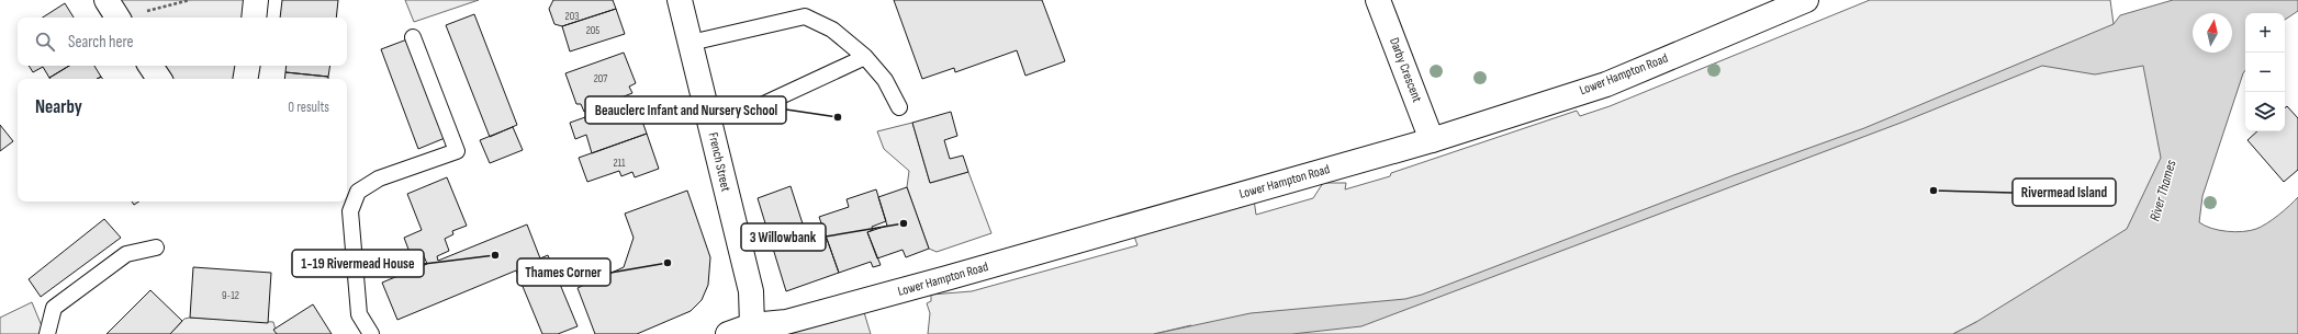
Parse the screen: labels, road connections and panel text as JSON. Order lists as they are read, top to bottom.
{
  "streets": {
    "street": ["Darby Crescent", "Lower Hampton Road", "French Street"]
  },
  "crossings": [
    ["Darby Crescent", "Lower Hampton Road"],
    ["Lower Hampton Road", "French Street"]
  ],
  "water": ["River Thames"],
  "places": [
    "Beauclerc Infant and Nursery School",
    "Rivermead Island",
    "3 Willowbank",
    "1-19 Rivermead House",
    "Thames Corner"
  ],
  "house_numbers": [
    "203",
    "205",
    "207",
    "211",
    "9-12"
  ],
  "north": "top",
  "page": {
    "map_buttons": ["+", "−"],
    "search": "Search here",
    "heading": ["Nearby", "0 results"]
  }
}
